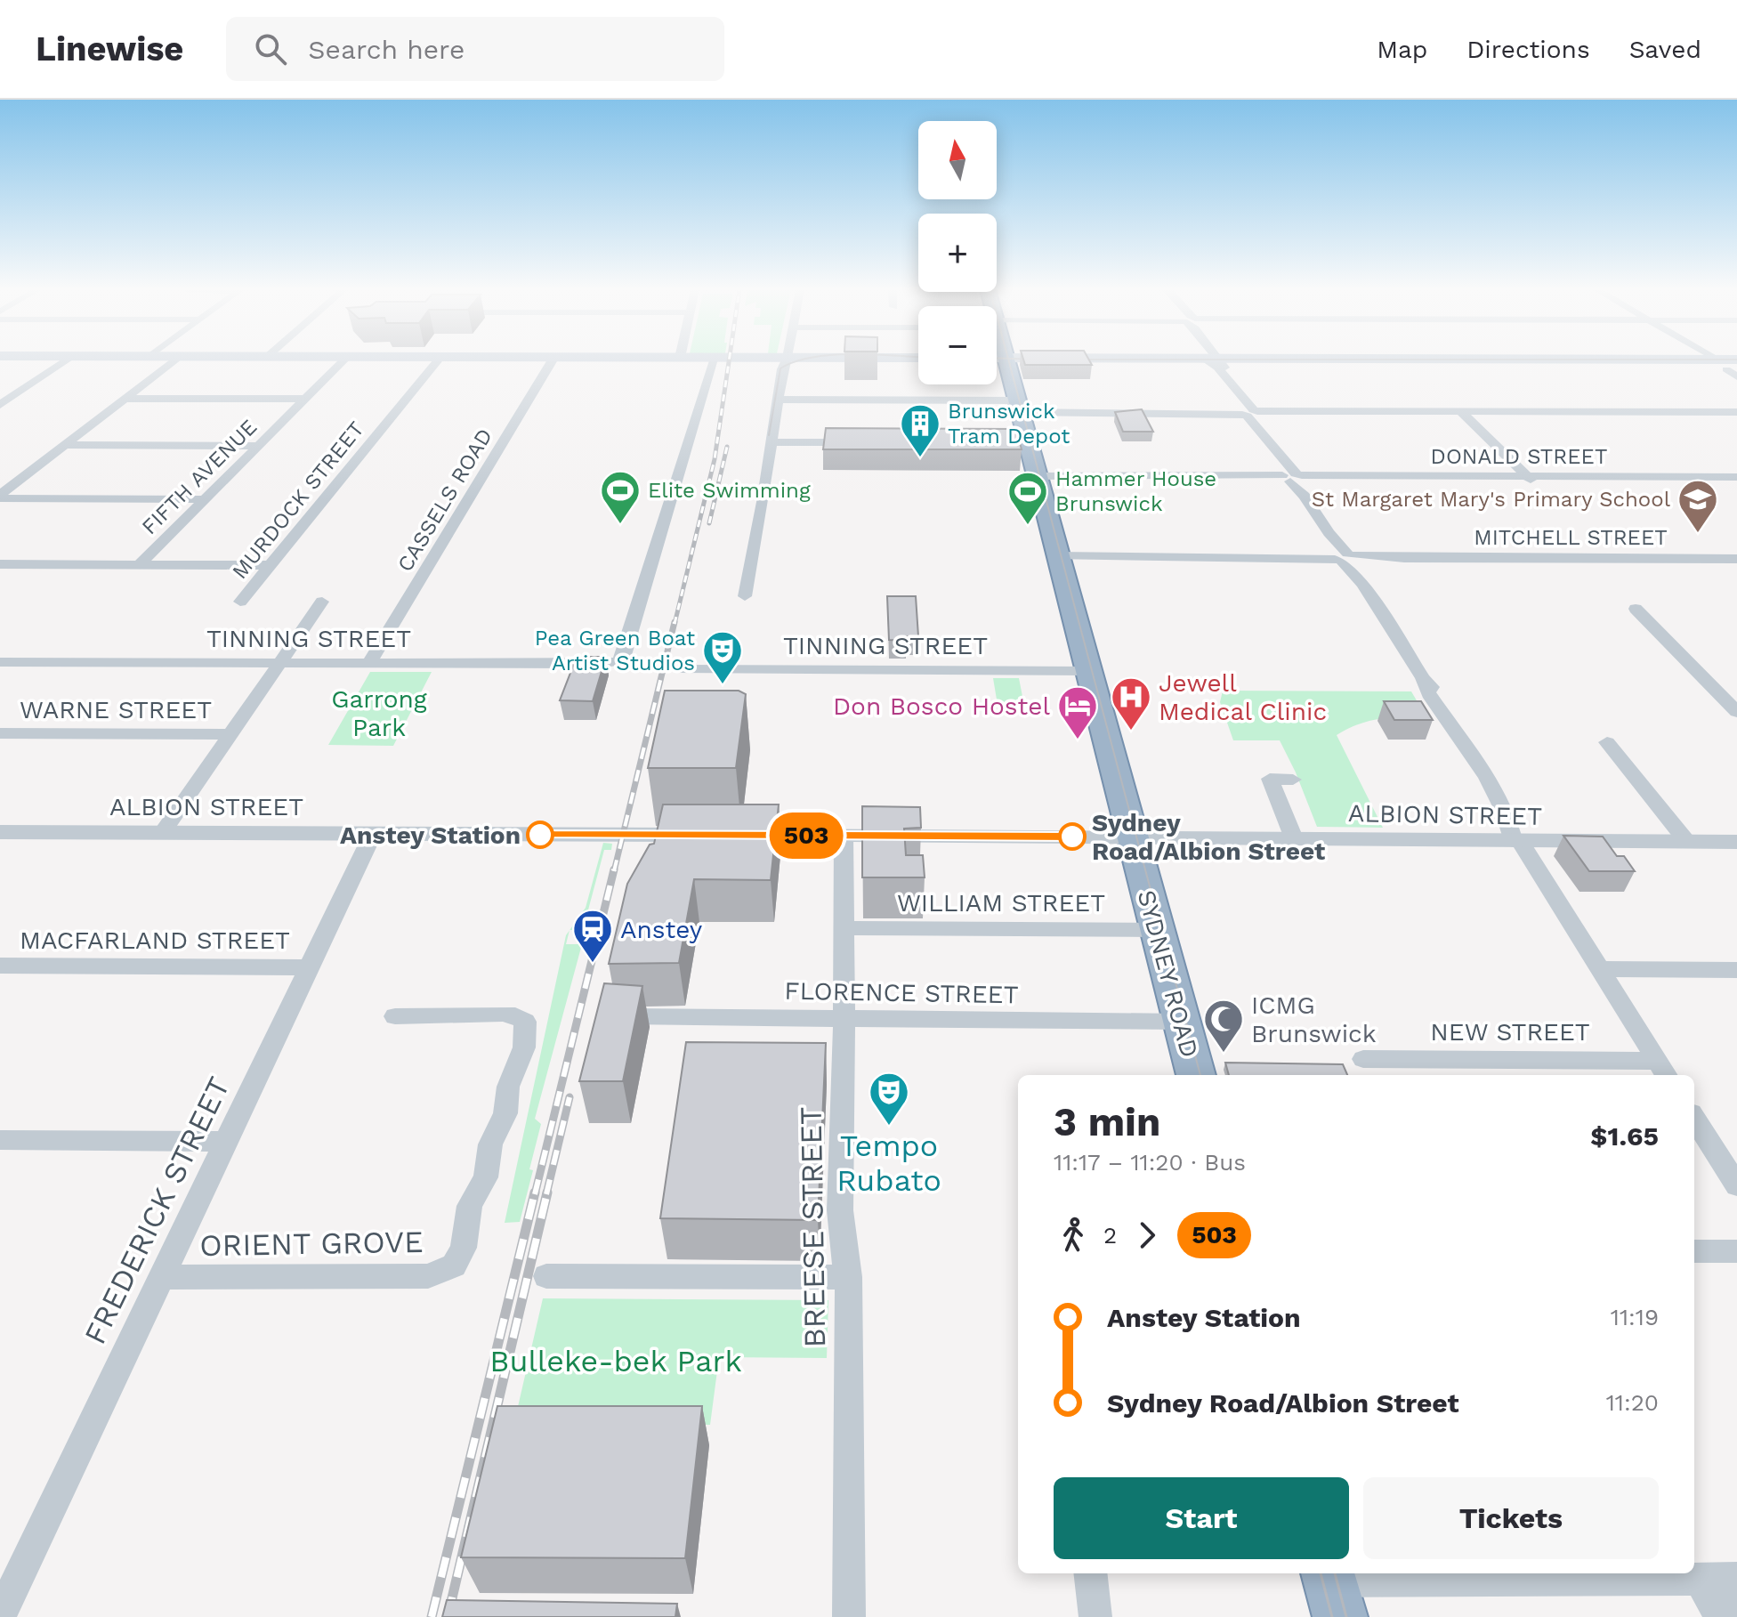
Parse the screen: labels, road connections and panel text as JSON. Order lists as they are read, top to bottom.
{
  "streets": {
    "highway": ["SYDNEY ROAD"],
    "street": [
      "DONALD STREET",
      "FIFTH AVENUE",
      "MURDOCK STREET",
      "CASSELS ROAD",
      "MITCHELL STREET",
      "TINNING STREET",
      "WARNE STREET",
      "ALBION STREET",
      "WILLIAM STREET",
      "MACFARLAND STREET",
      "FLORENCE STREET",
      "NEW STREET",
      "FREDERICK STREET",
      "BREESE STREET",
      "ORIENT GROVE"
    ]
  },
  "crossings": [
    ["DONALD STREET", "SYDNEY ROAD"],
    ["CASSELS ROAD", "TINNING STREET"],
    ["MITCHELL STREET", "SYDNEY ROAD"],
    ["TINNING STREET", "SYDNEY ROAD"],
    ["ALBION STREET", "SYDNEY ROAD"],
    ["ALBION STREET", "FREDERICK STREET"],
    ["ALBION STREET", "BREESE STREET"],
    ["WILLIAM STREET", "SYDNEY ROAD"],
    ["WILLIAM STREET", "BREESE STREET"],
    ["MACFARLAND STREET", "FREDERICK STREET"],
    ["SYDNEY ROAD", "FLORENCE STREET"],
    ["FLORENCE STREET", "BREESE STREET"],
    ["FREDERICK STREET", "ORIENT GROVE"]
  ],
  "parks": ["Garrong Park", "Bulleke-bek Park"],
  "places": {
    "building": ["Brunswick Tram Depot"],
    "sports": ["Elite Swimming", "Hammer House Brunswick"],
    "school or university": ["St Margaret Mary's Primary School"],
    "theatre": ["Pea Green Boat Artist Studios", "Tempo Rubato"],
    "hospital": ["Jewell Medical Clinic"],
    "hotel": ["Don Bosco Hostel"],
    "other": ["Anstey Station", "Sydney Road/Albion Street"],
    "station": ["Anstey"],
    "mosque": ["ICMG Brunswick"]
  },
  "lines": ["bus line 503"],
  "north": "top",
  "page": {
    "header": "Linewise",
    "search": "Search here",
    "nav": ["Map", "Directions", "Saved"],
    "on_map": "503",
    "map_buttons": ["+", "−"],
    "heading": ["3 min", "11:17 – 11:20 · Bus", "$1.65"],
    "legs": ["2", "503"],
    "list": [
      {
        "name": "Anstey Station",
        "value": "11:19"
      },
      {
        "name": "Sydney Road/Albion Street",
        "value": "11:20"
      }
    ],
    "buttons": ["Start", "Tickets"]
  }
}
